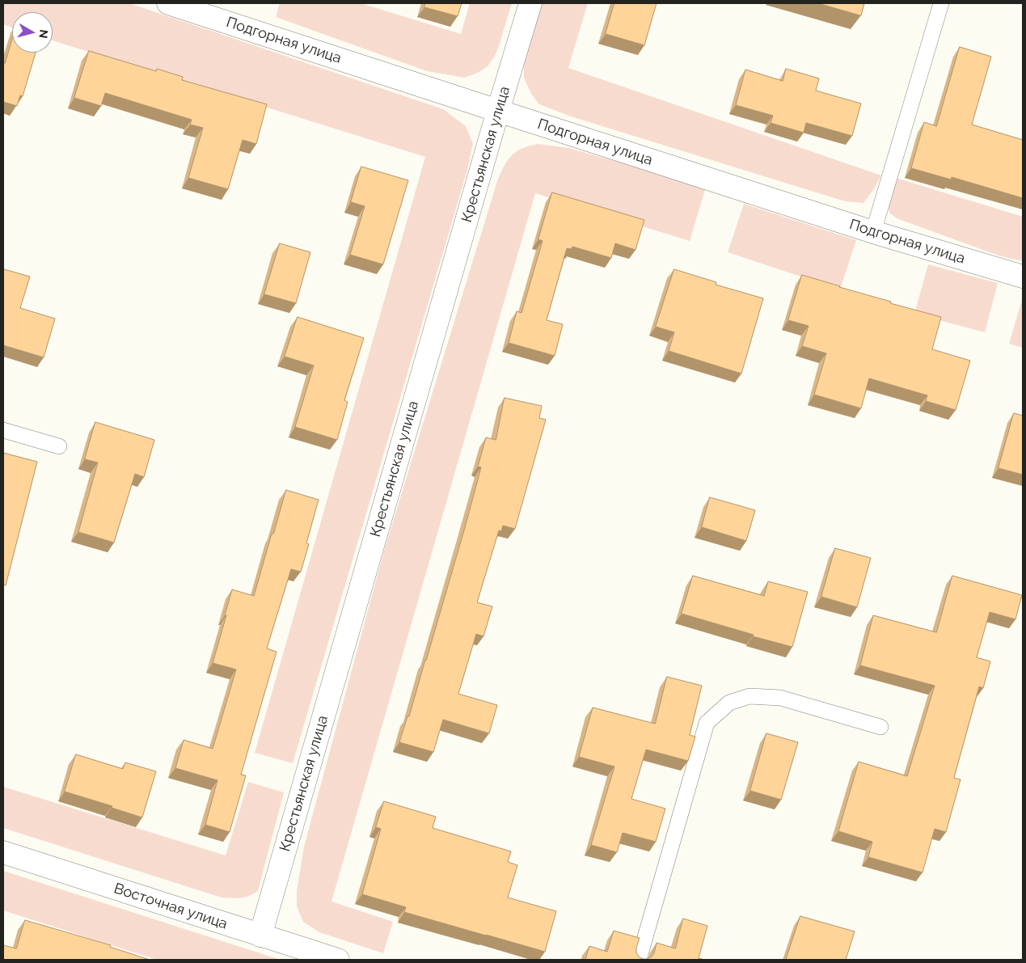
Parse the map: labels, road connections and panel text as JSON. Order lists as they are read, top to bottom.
{
  "streets": {
    "street": ["Подгорная улица", "Крестьянская улица", "Восточная улица"]
  },
  "crossings": [
    ["Подгорная улица", "Крестьянская улица"],
    ["Крестьянская улица", "Восточная улица"]
  ],
  "north": "right"
}
